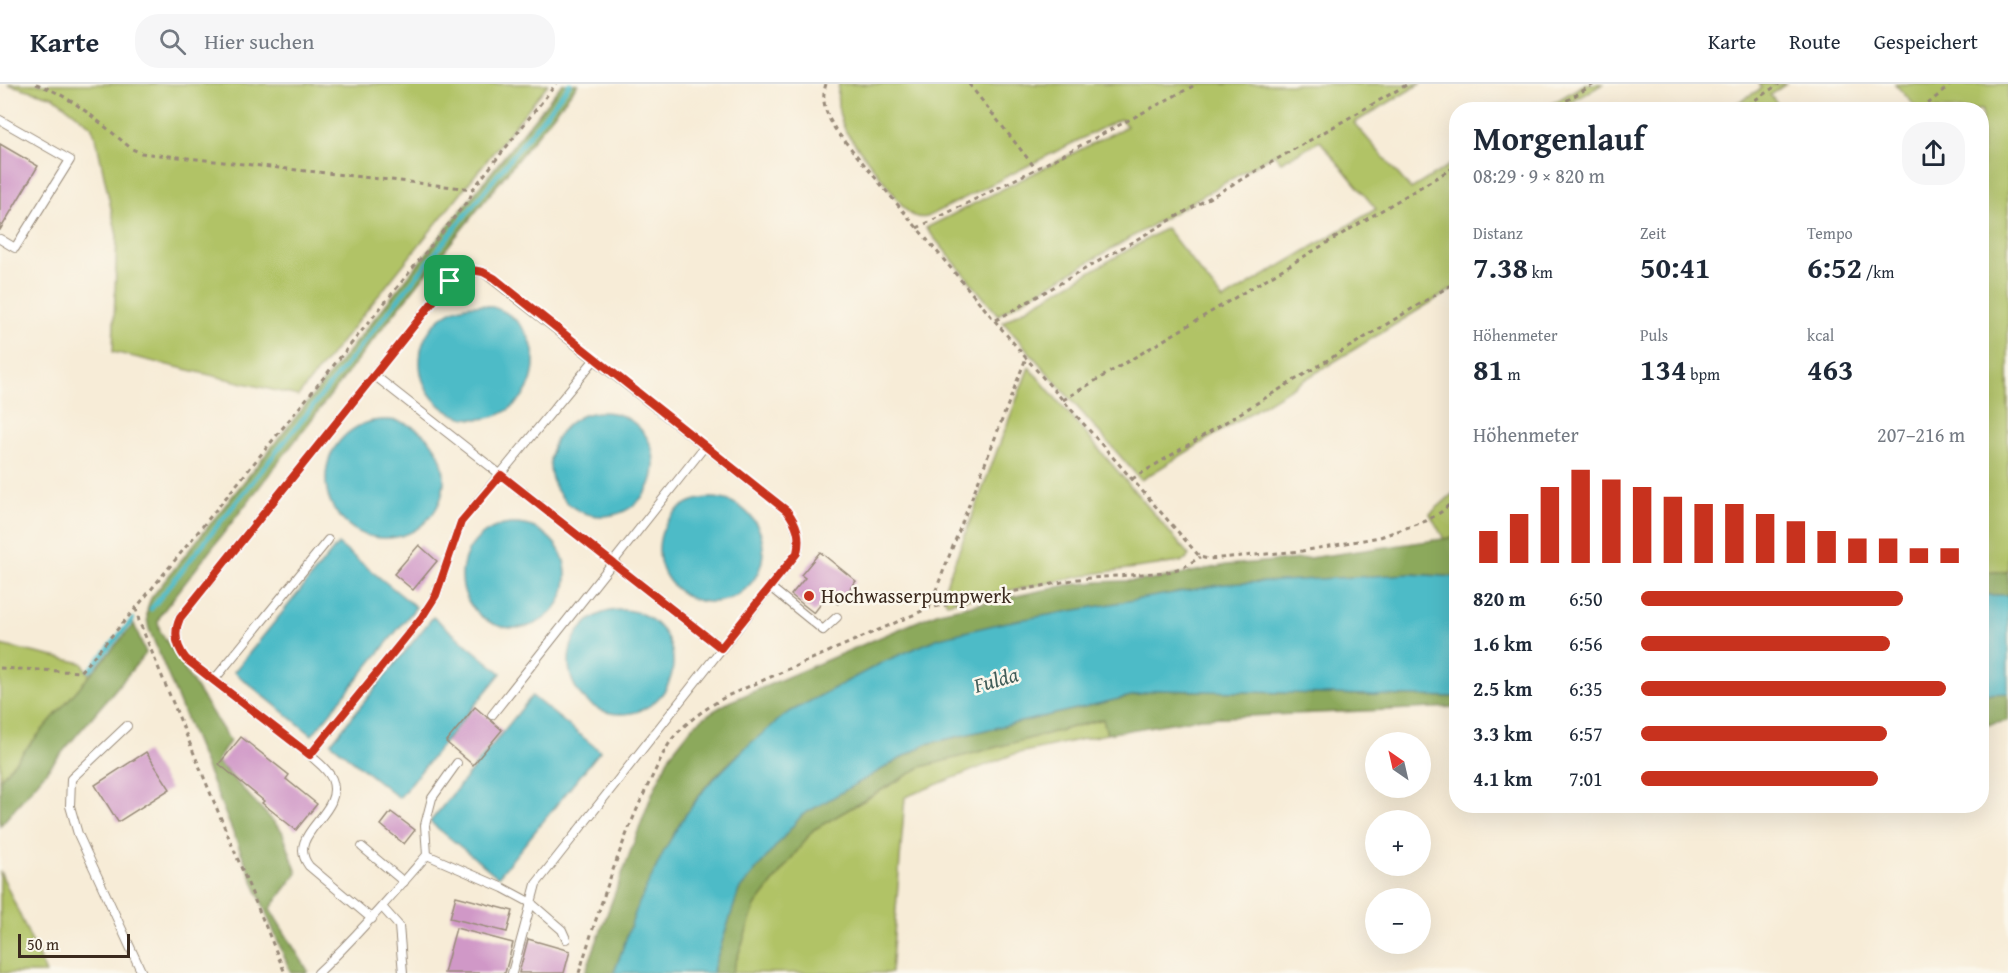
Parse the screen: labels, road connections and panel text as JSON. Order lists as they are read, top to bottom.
{
  "water": ["Fulda"],
  "places": ["Hochwasserpumpwerk"],
  "scale_bar": "50 m",
  "north": "top left",
  "page": {
    "header": "Karte",
    "search": "Hier suchen",
    "nav": ["Karte", "Route", "Gespeichert"],
    "heading": ["Morgenlauf", "08:29 · 9 × 820 m"],
    "stats": [
      ["Distanz", "7.38 km"],
      ["Zeit", "50:41"],
      ["Tempo", "6:52 /km"],
      ["Höhenmeter", "81 m"],
      ["Puls", "134 bpm"],
      ["kcal", "463"]
    ],
    "chart": ["Höhenmeter", "207–216 m"],
    "list": [
      {
        "name": "820 m",
        "note": "6:50"
      },
      {
        "name": "1.6 km",
        "note": "6:56"
      },
      {
        "name": "2.5 km",
        "note": "6:35"
      },
      {
        "name": "3.3 km",
        "note": "6:57"
      },
      {
        "name": "4.1 km",
        "note": "7:01"
      }
    ],
    "map_buttons": ["+", "−"],
    "scale": "50 m"
  }
}
